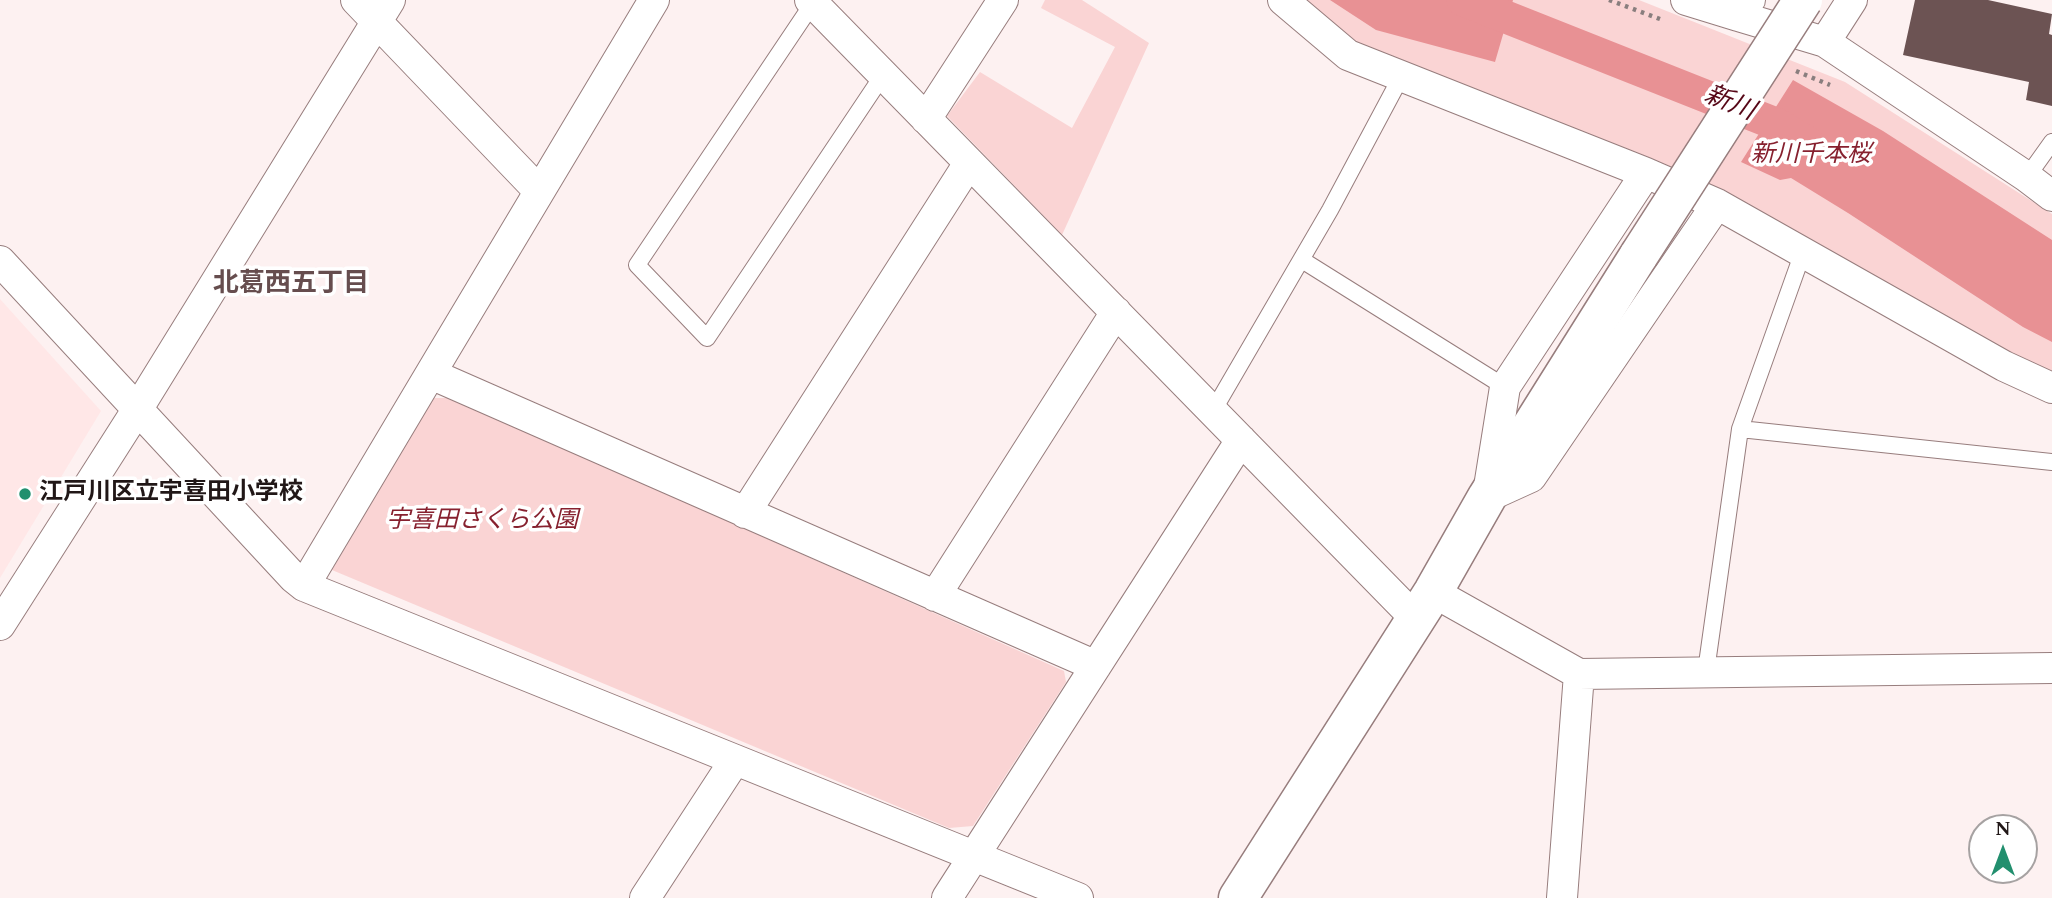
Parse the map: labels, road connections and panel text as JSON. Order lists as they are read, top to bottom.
{
  "districts": ["北葛西五丁目"],
  "water": ["新川"],
  "parks": ["新川千本桜", "宇喜田さくら公園"],
  "places": ["江戸川区立宇喜田小学校"],
  "north": "top"
}
